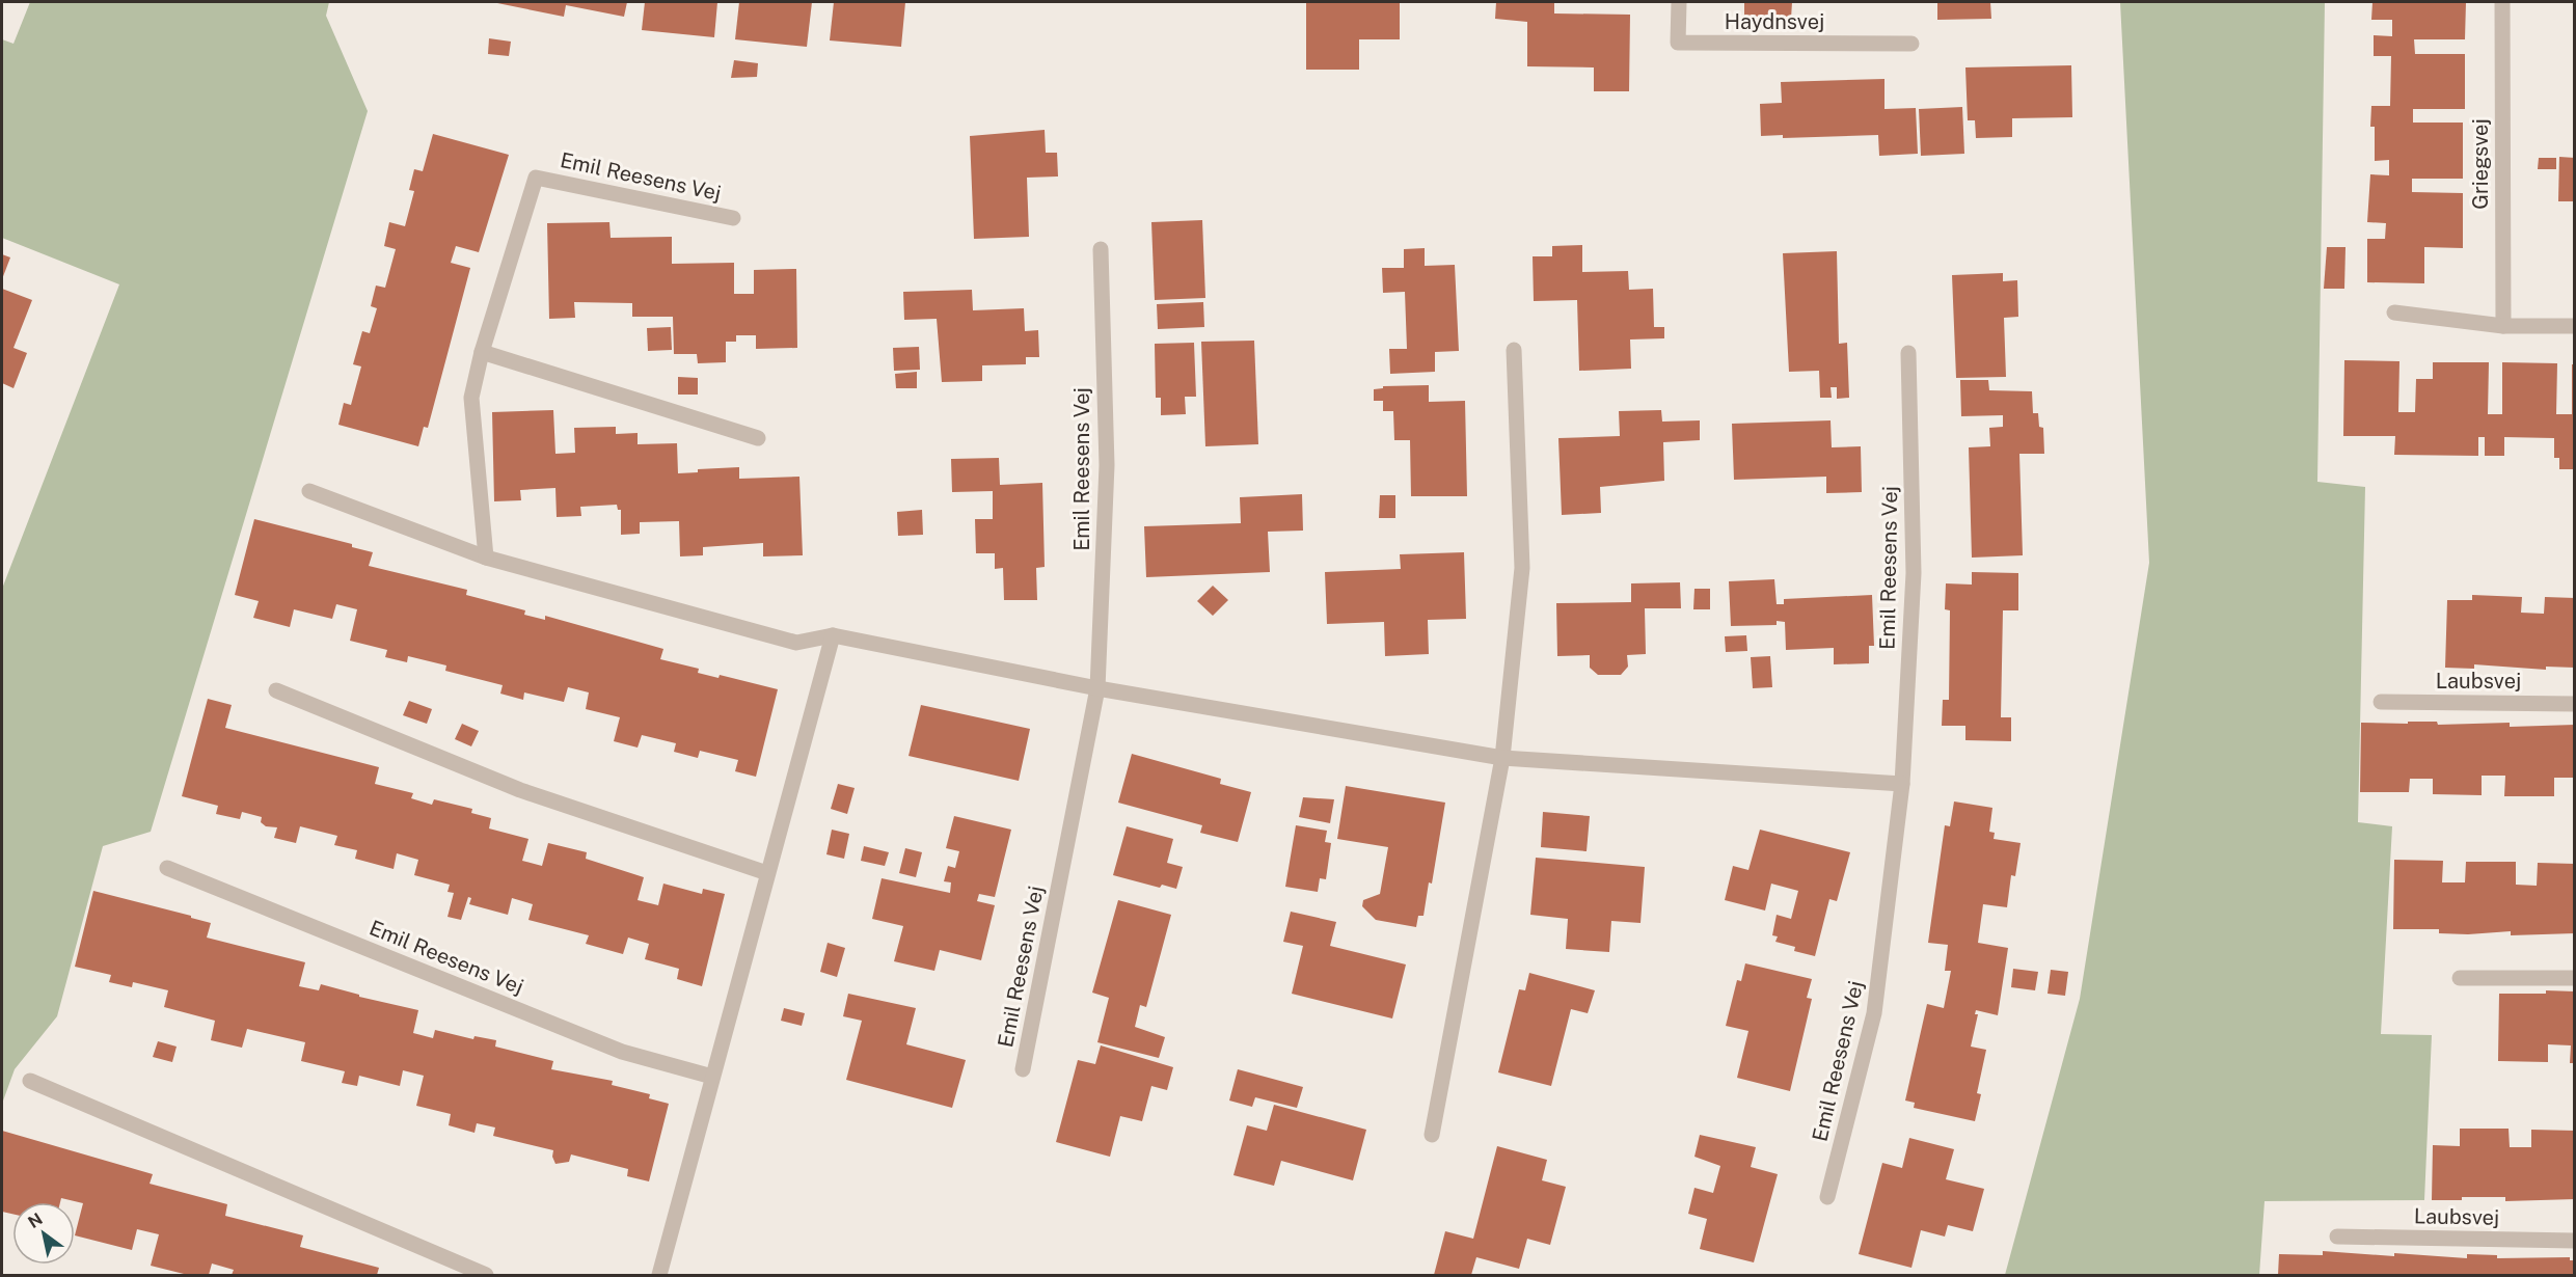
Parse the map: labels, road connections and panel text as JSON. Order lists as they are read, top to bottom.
{
  "streets": {
    "street": [
      "Haydnsvej",
      "Griegsvej",
      "Emil Reesens Vej",
      "Laubsvej"
    ]
  },
  "north": "top left"
}
